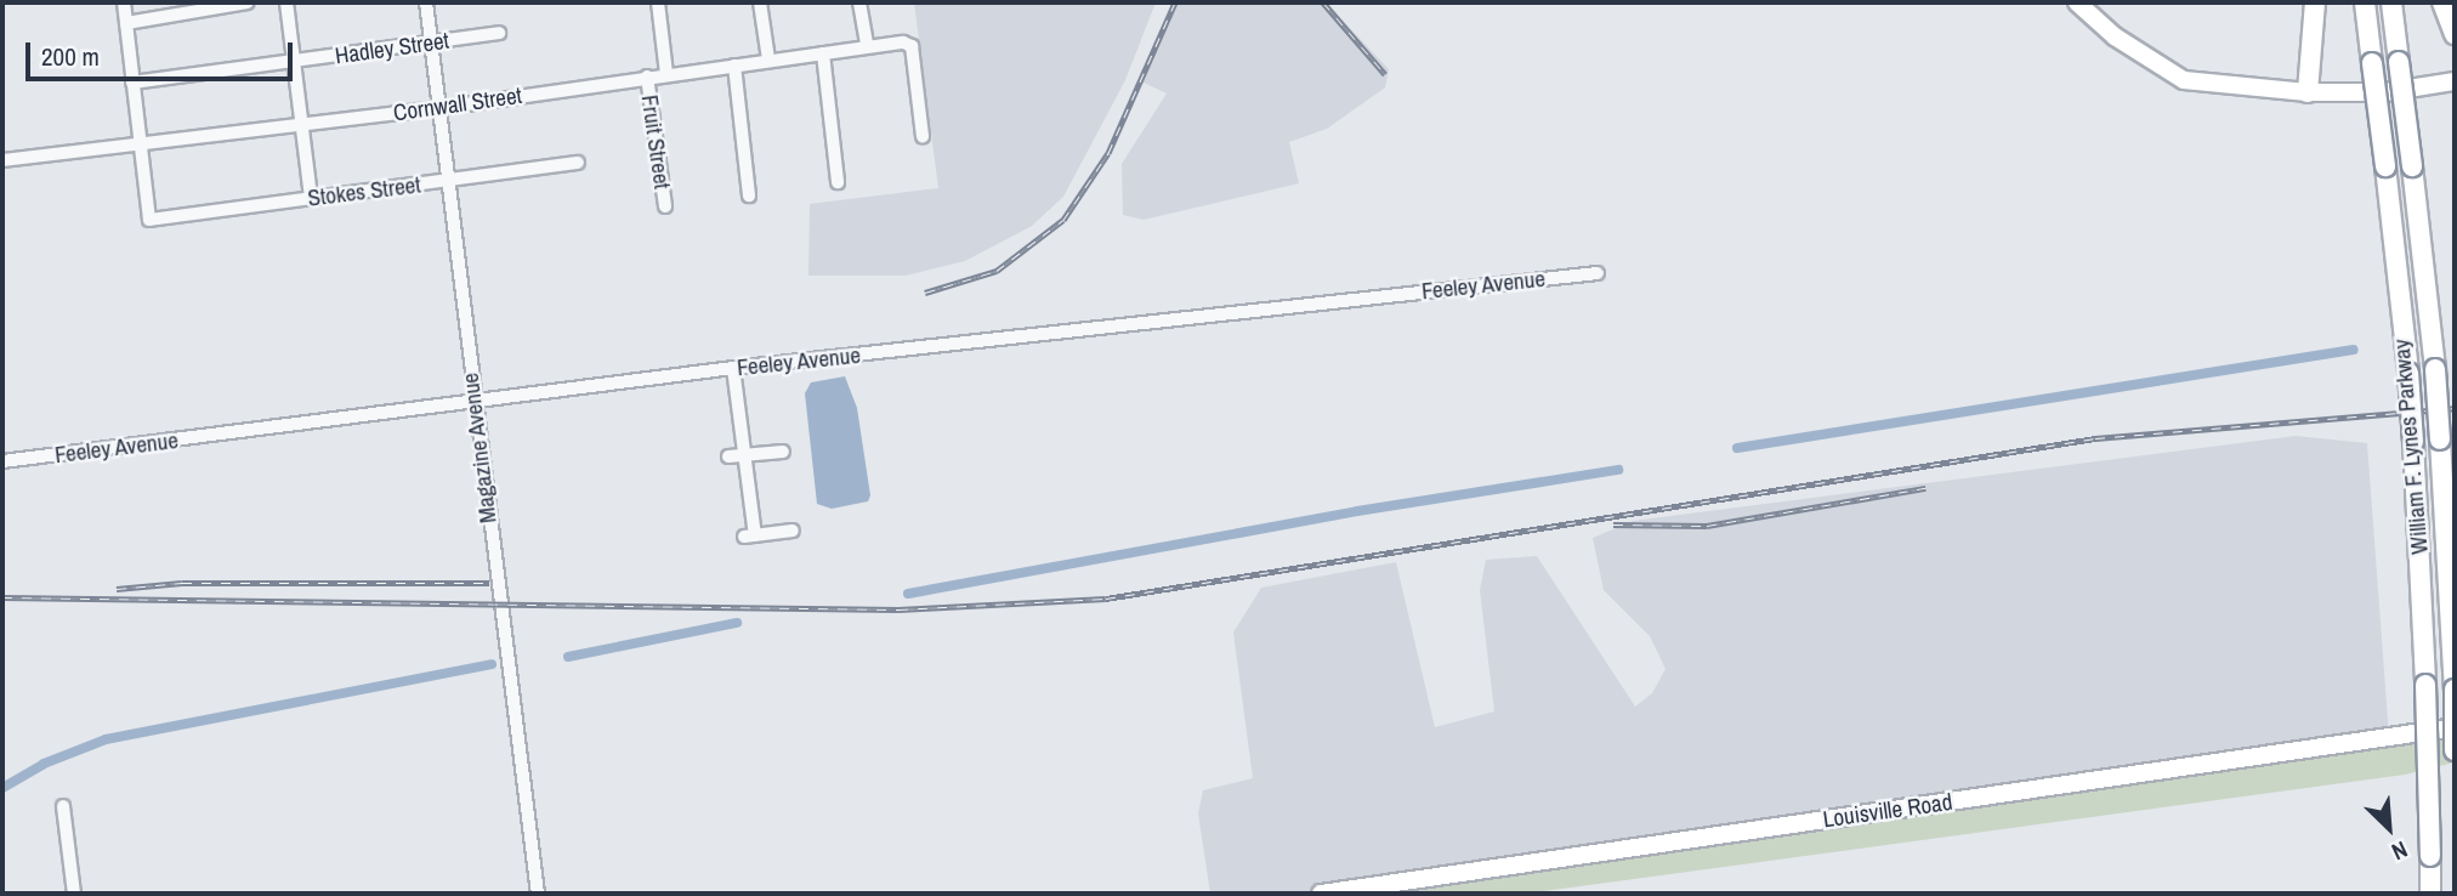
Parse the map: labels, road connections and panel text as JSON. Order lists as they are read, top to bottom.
{
  "streets": {
    "highway": ["William F. Lynes Parkway"],
    "main road": ["Louisville Road"],
    "street": [
      "Hadley Street",
      "Cornwall Street",
      "Fruit Street",
      "Stokes Street",
      "Feeley Avenue",
      "Magazine Avenue"
    ]
  },
  "crossings": [
    ["Hadley Street", "Magazine Avenue"],
    ["Cornwall Street", "Fruit Street"],
    ["Cornwall Street", "Stokes Street"],
    ["Cornwall Street", "Magazine Avenue"],
    ["Stokes Street", "Magazine Avenue"],
    ["Feeley Avenue", "Magazine Avenue"]
  ],
  "scale_bar": "200 m",
  "north": "bottom right"
}
